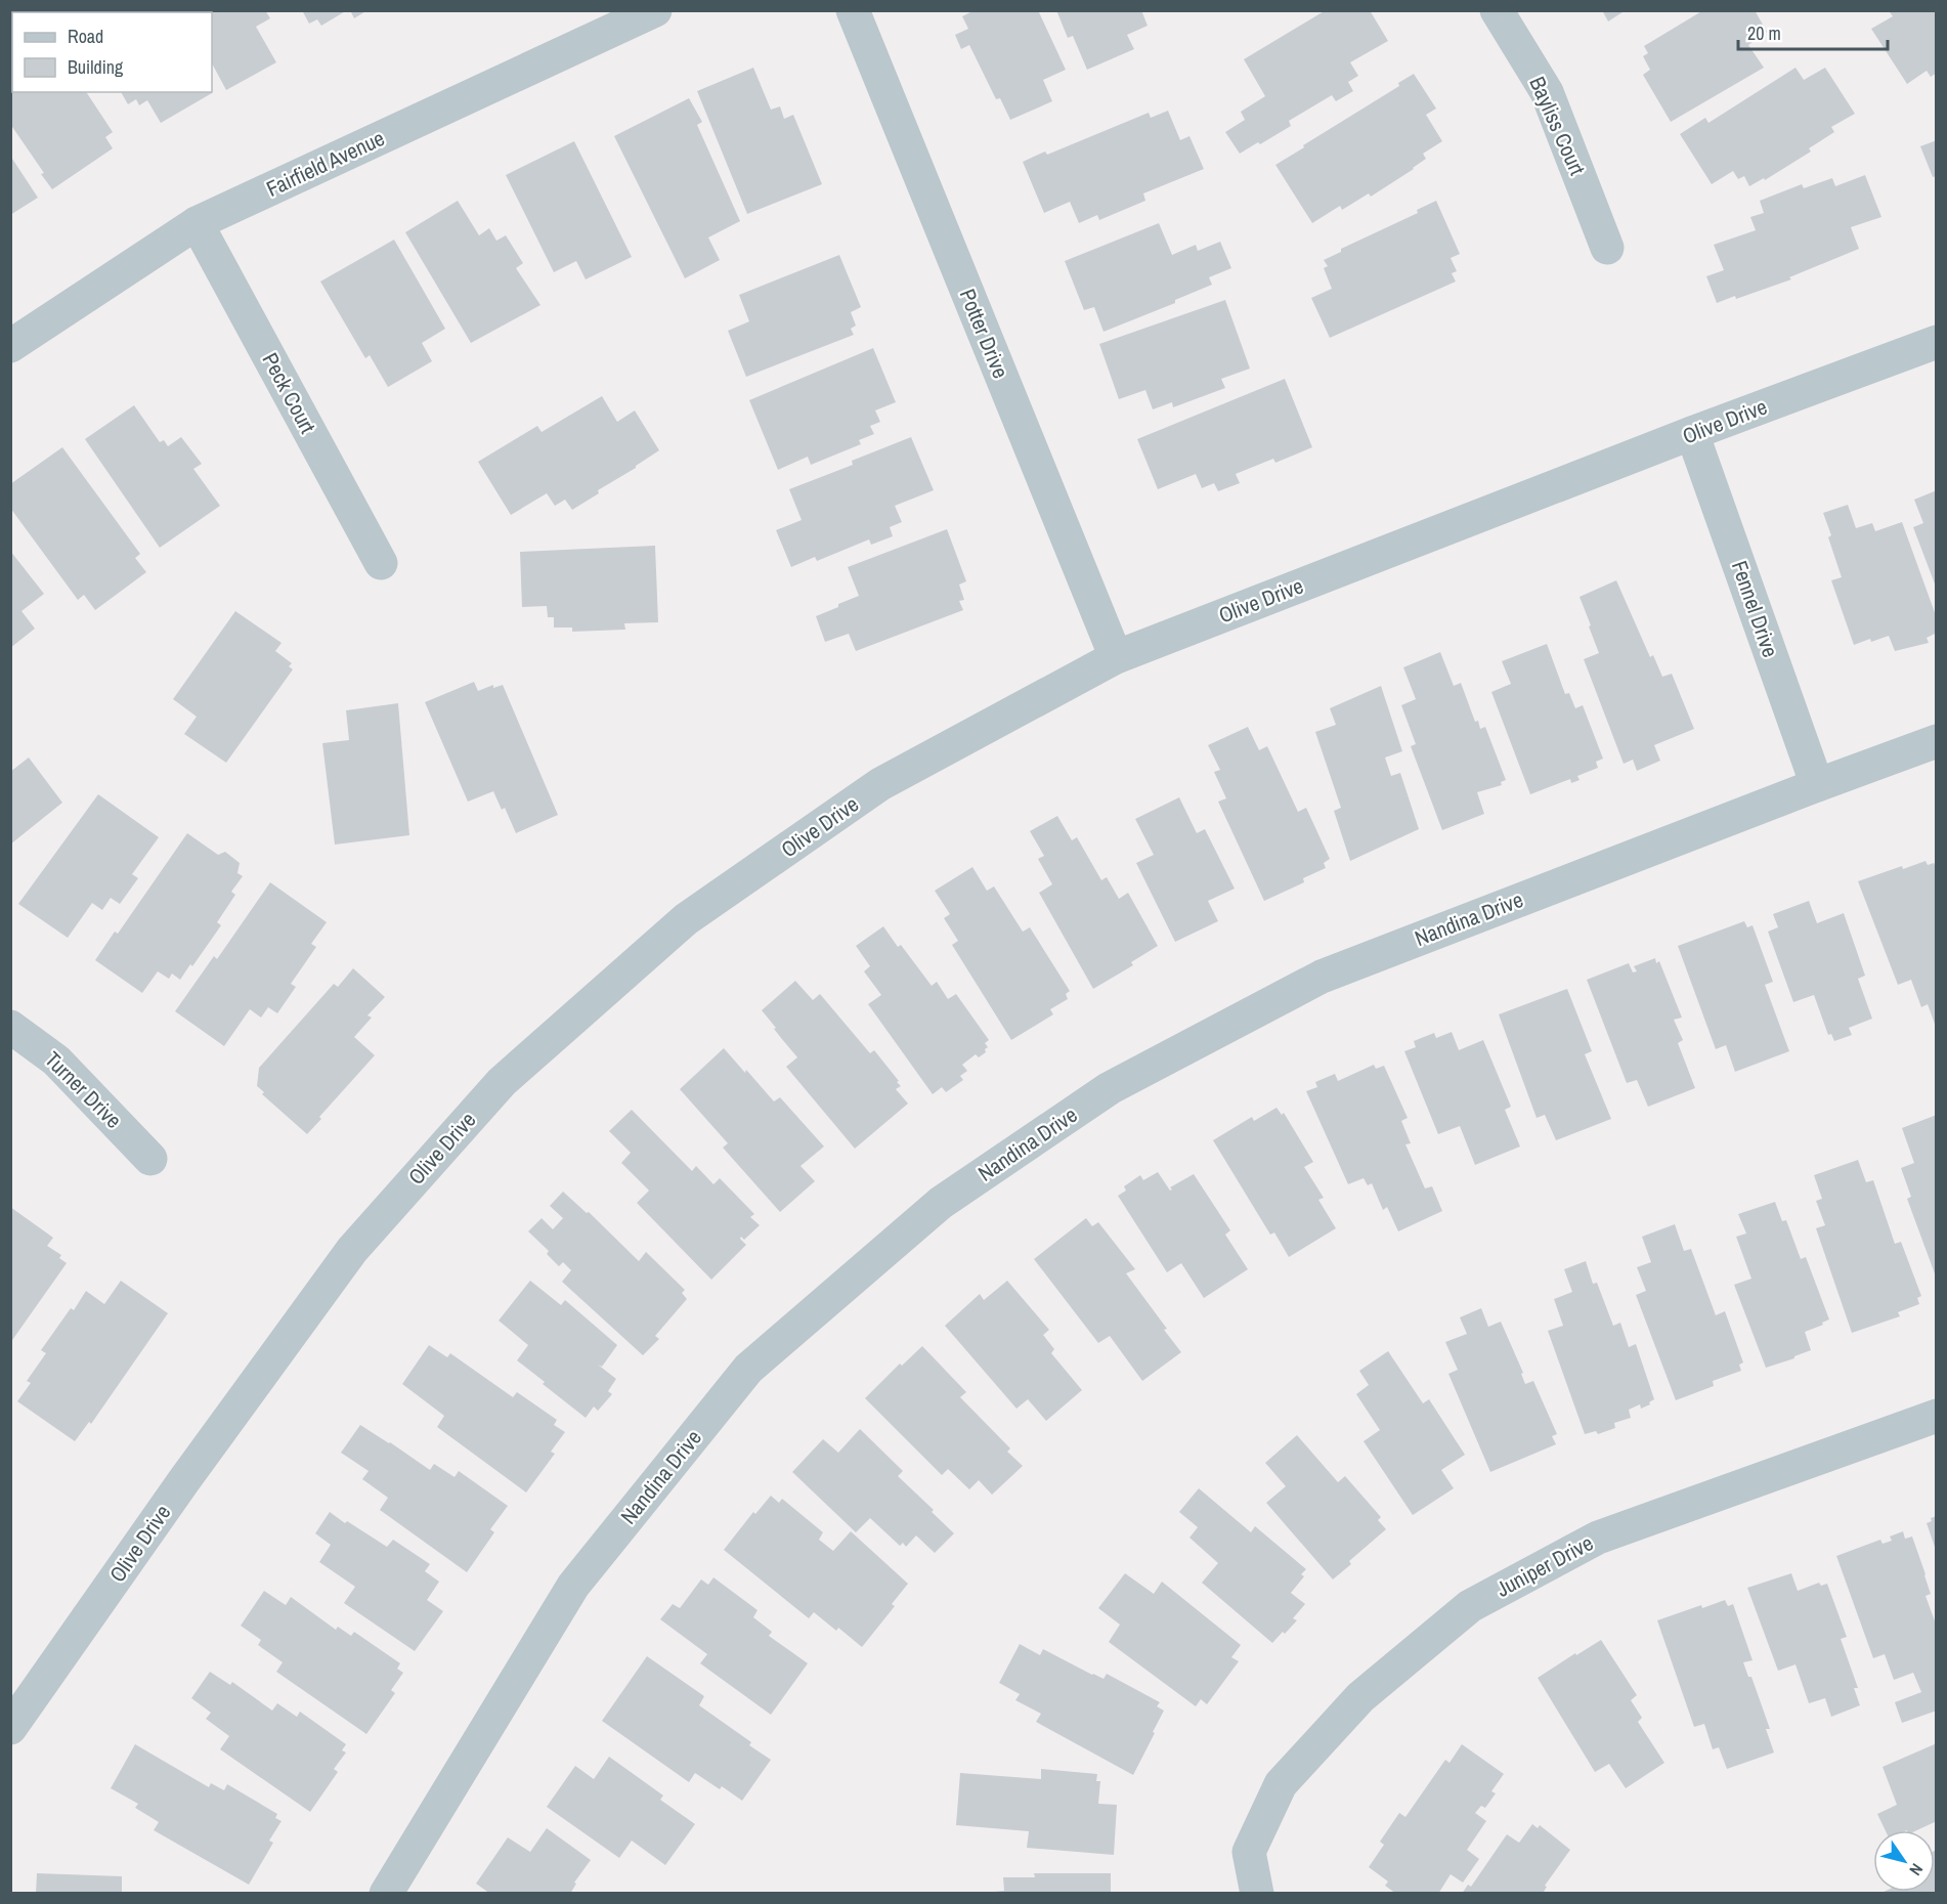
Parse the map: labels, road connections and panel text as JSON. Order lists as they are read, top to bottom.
{
  "streets": {
    "street": [
      "Bayliss Court",
      "Fairfield Avenue",
      "Potter Drive",
      "Peck Court",
      "Olive Drive",
      "Fennel Drive",
      "Nandina Drive",
      "Turner Drive",
      "Juniper Drive"
    ]
  },
  "crossings": [
    ["Fairfield Avenue", "Peck Court"],
    ["Potter Drive", "Olive Drive"],
    ["Olive Drive", "Fennel Drive"],
    ["Fennel Drive", "Nandina Drive"]
  ],
  "legend": ["Road", "Building"],
  "scale_bar": "20 m",
  "north": "bottom right"
}
